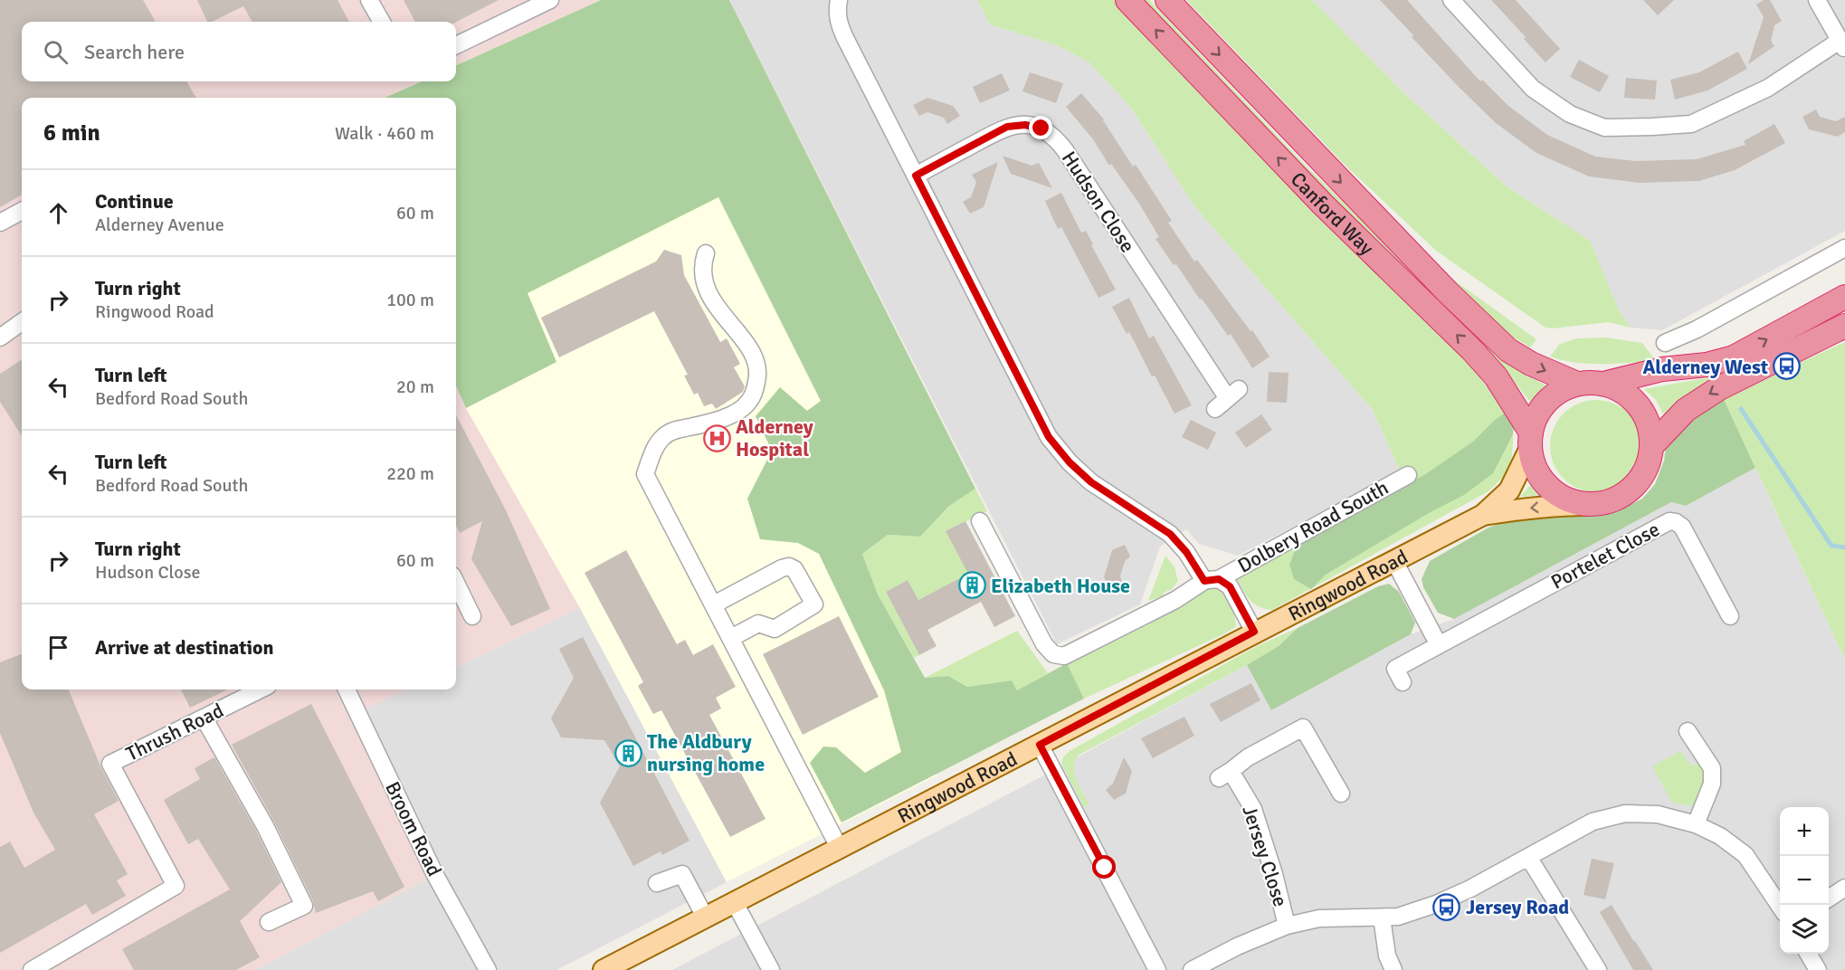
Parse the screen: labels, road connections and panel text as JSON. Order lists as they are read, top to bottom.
{
  "streets": {
    "highway": ["Canford Way"],
    "main road": ["Ringwood Road"],
    "street": [
      "Hudson Close",
      "Dolbery Road South",
      "Portelet Close",
      "Thrush Road",
      "Broom Road",
      "Jersey Close"
    ]
  },
  "crossings": [
    ["Canford Way", "Ringwood Road"]
  ],
  "places": {
    "bus stop": ["Alderney West", "Jersey Road"],
    "hospital": ["Alderney Hospital"],
    "building": ["Elizabeth House", "The Aldbury nursing home"]
  },
  "page": {
    "search": "Search here",
    "heading": ["6 min", "Walk · 460 m"],
    "list": [
      ["Continue", "Alderney Avenue", "60 m"],
      ["Turn right", "Ringwood Road", "100 m"],
      ["Turn left", "Bedford Road South", "20 m"],
      ["Turn left", "Bedford Road South", "220 m"],
      ["Turn right", "Hudson Close", "60 m"],
      "Arrive at destination"
    ],
    "map_buttons": ["+", "−"]
  }
}
